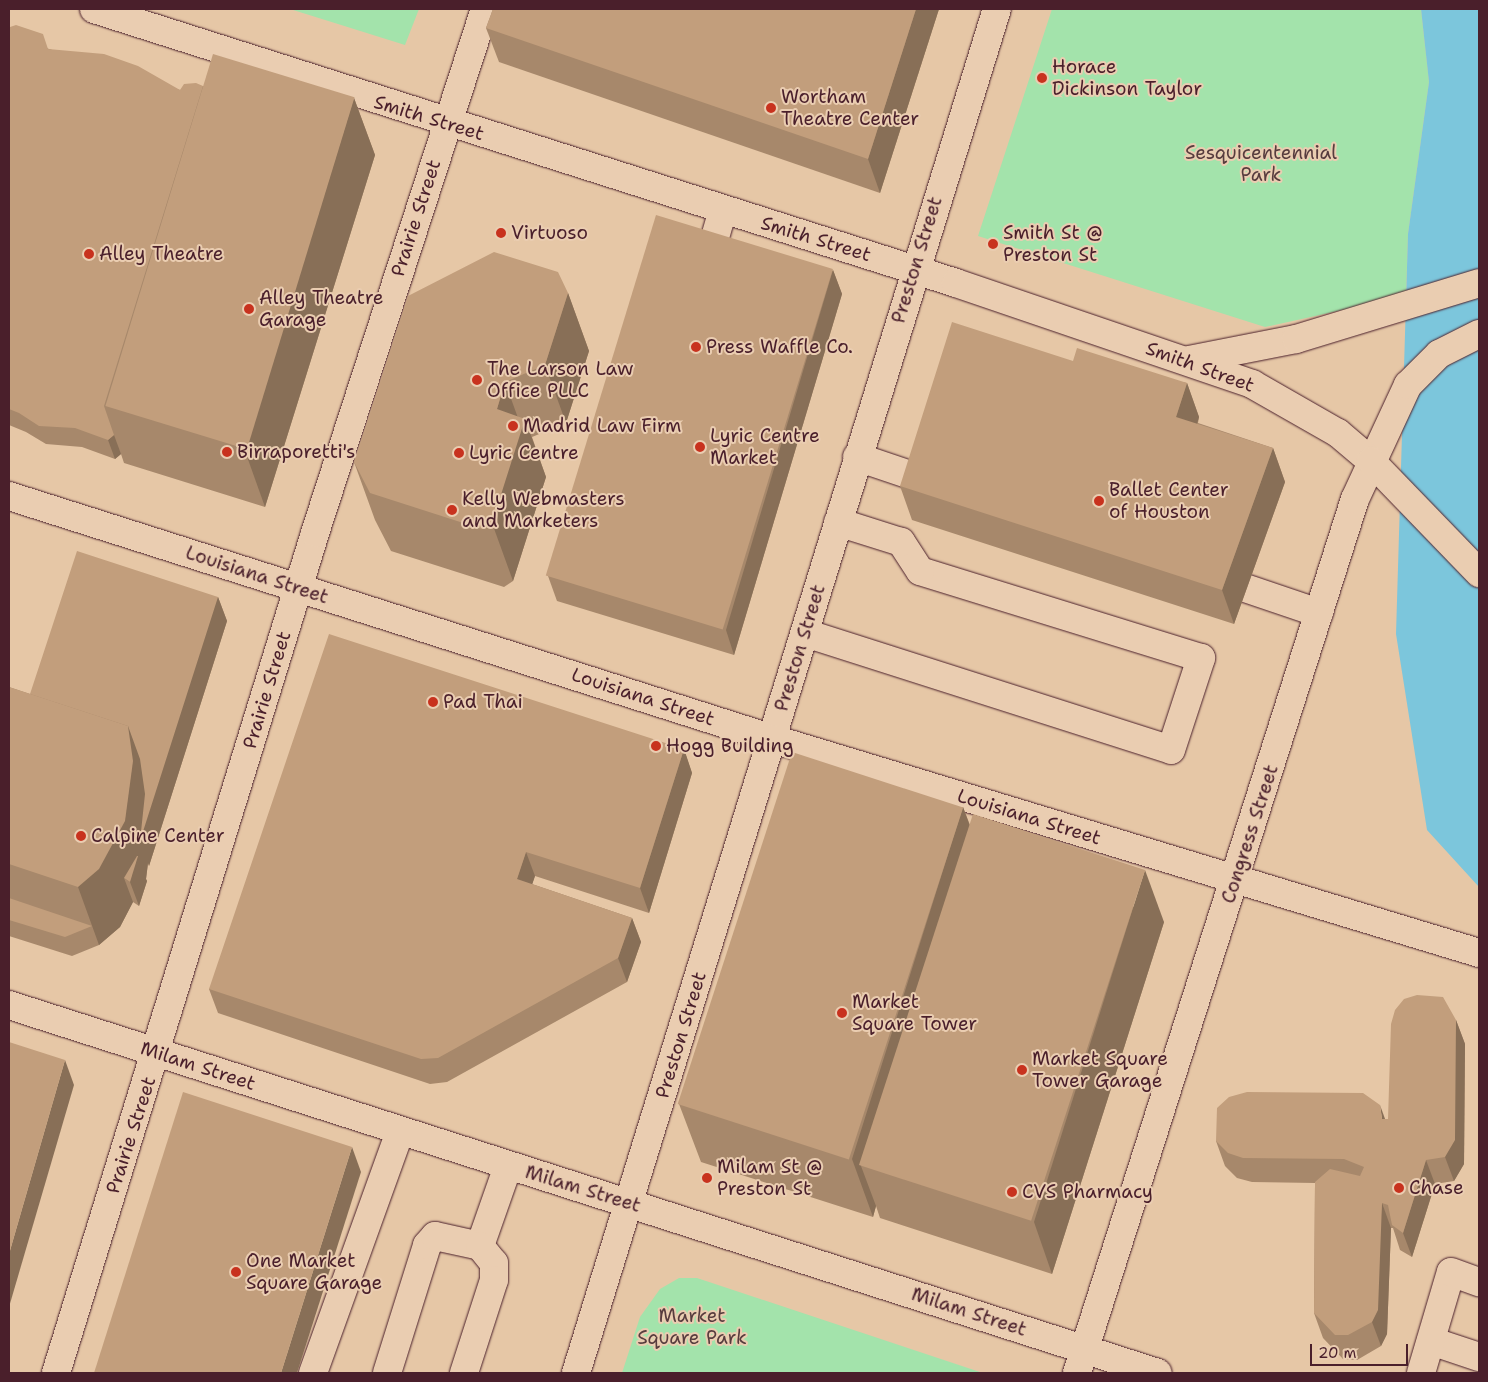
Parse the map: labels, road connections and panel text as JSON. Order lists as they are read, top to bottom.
{
  "streets": {
    "main road": [
      "Smith Street",
      "Prairie Street",
      "Preston Street",
      "Louisiana Street",
      "Congress Street",
      "Milam Street"
    ]
  },
  "crossings": [
    ["Smith Street", "Prairie Street"],
    ["Smith Street", "Preston Street"],
    ["Smith Street", "Congress Street"],
    ["Prairie Street", "Louisiana Street"],
    ["Prairie Street", "Milam Street"],
    ["Preston Street", "Louisiana Street"],
    ["Preston Street", "Milam Street"],
    ["Louisiana Street", "Congress Street"],
    ["Congress Street", "Milam Street"]
  ],
  "parks": ["Sesquicentennial Park", "Market Square Park"],
  "places": [
    "Horace Dickinson Taylor",
    "Wortham Theatre Center",
    "Virtuoso",
    "Smith St @ Preston St",
    "Alley Theatre",
    "Alley Theatre Garage",
    "Press Waffle Co.",
    "The Larson Law Office PLLC",
    "Madrid Law Firm",
    "Lyric Centre Market",
    "Birraporetti's",
    "Lyric Centre",
    "Ballet Center of Houston",
    "Kelly Webmasters and Marketers",
    "Pad Thai",
    "Hogg Building",
    "Calpine Center",
    "Market Square Tower",
    "Market Square Tower Garage",
    "Milam St @ Preston St",
    "Chase",
    "CVS Pharmacy",
    "One Market Square Garage"
  ],
  "scale_bar": "20 m"
}
